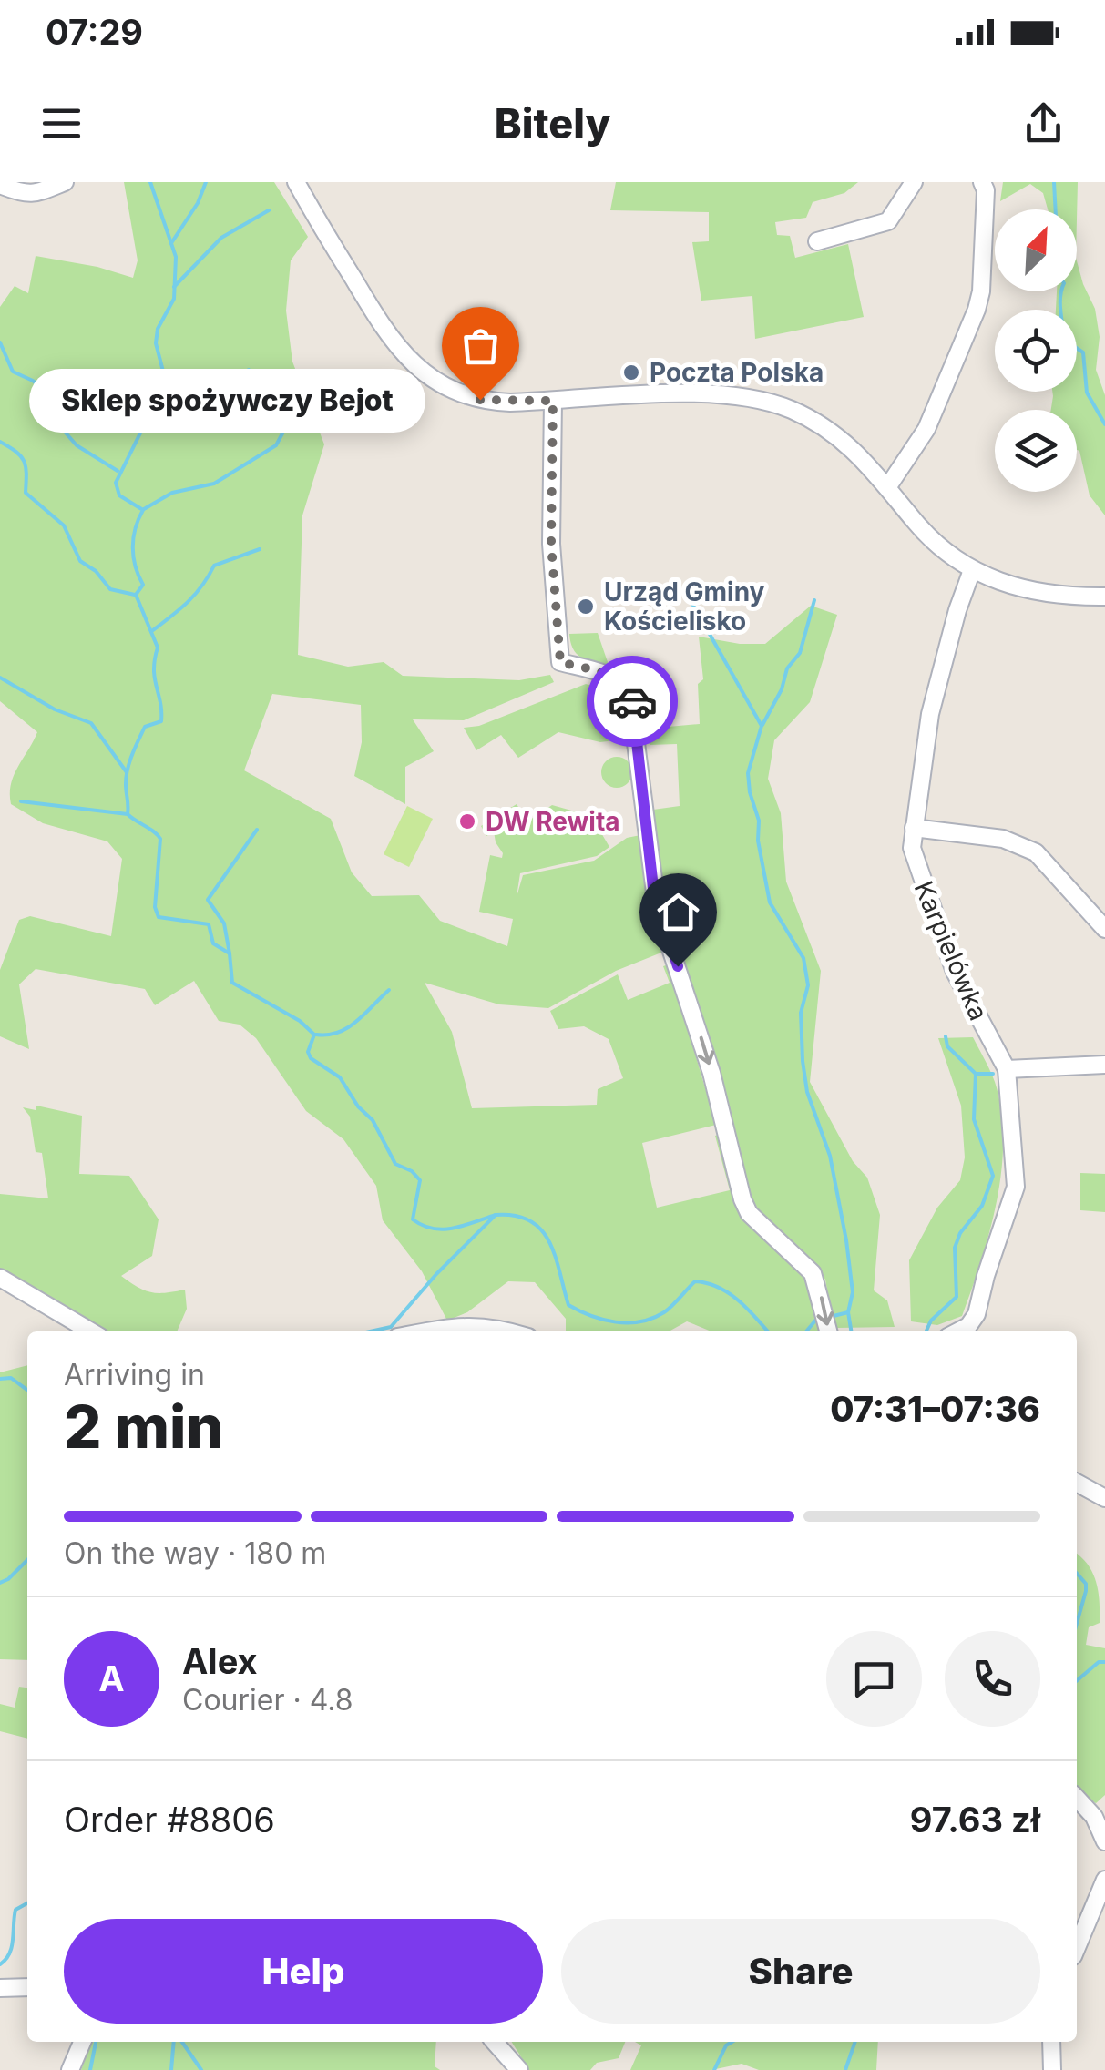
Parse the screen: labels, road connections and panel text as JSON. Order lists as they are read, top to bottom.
{
  "streets": {
    "street": ["Karpielówka"]
  },
  "places": [
    "Poczta Polska",
    "Sklep spożywczy Bejot",
    "Urząd Gminy Kościelisko",
    "DW Rewita"
  ],
  "north": "top right",
  "page": {
    "status": "07:29",
    "header": "Bitely",
    "bubble": "Sklep spożywczy Bejot",
    "heading": ["2 min", "Arriving in", "07:31–07:36"],
    "panel": [
      "Alex",
      "Courier · 4.8",
      "Order #8806",
      "97.63 zł"
    ],
    "bar": "On the way · 180 m",
    "round": "A",
    "buttons": ["Help", "Share"]
  }
}
